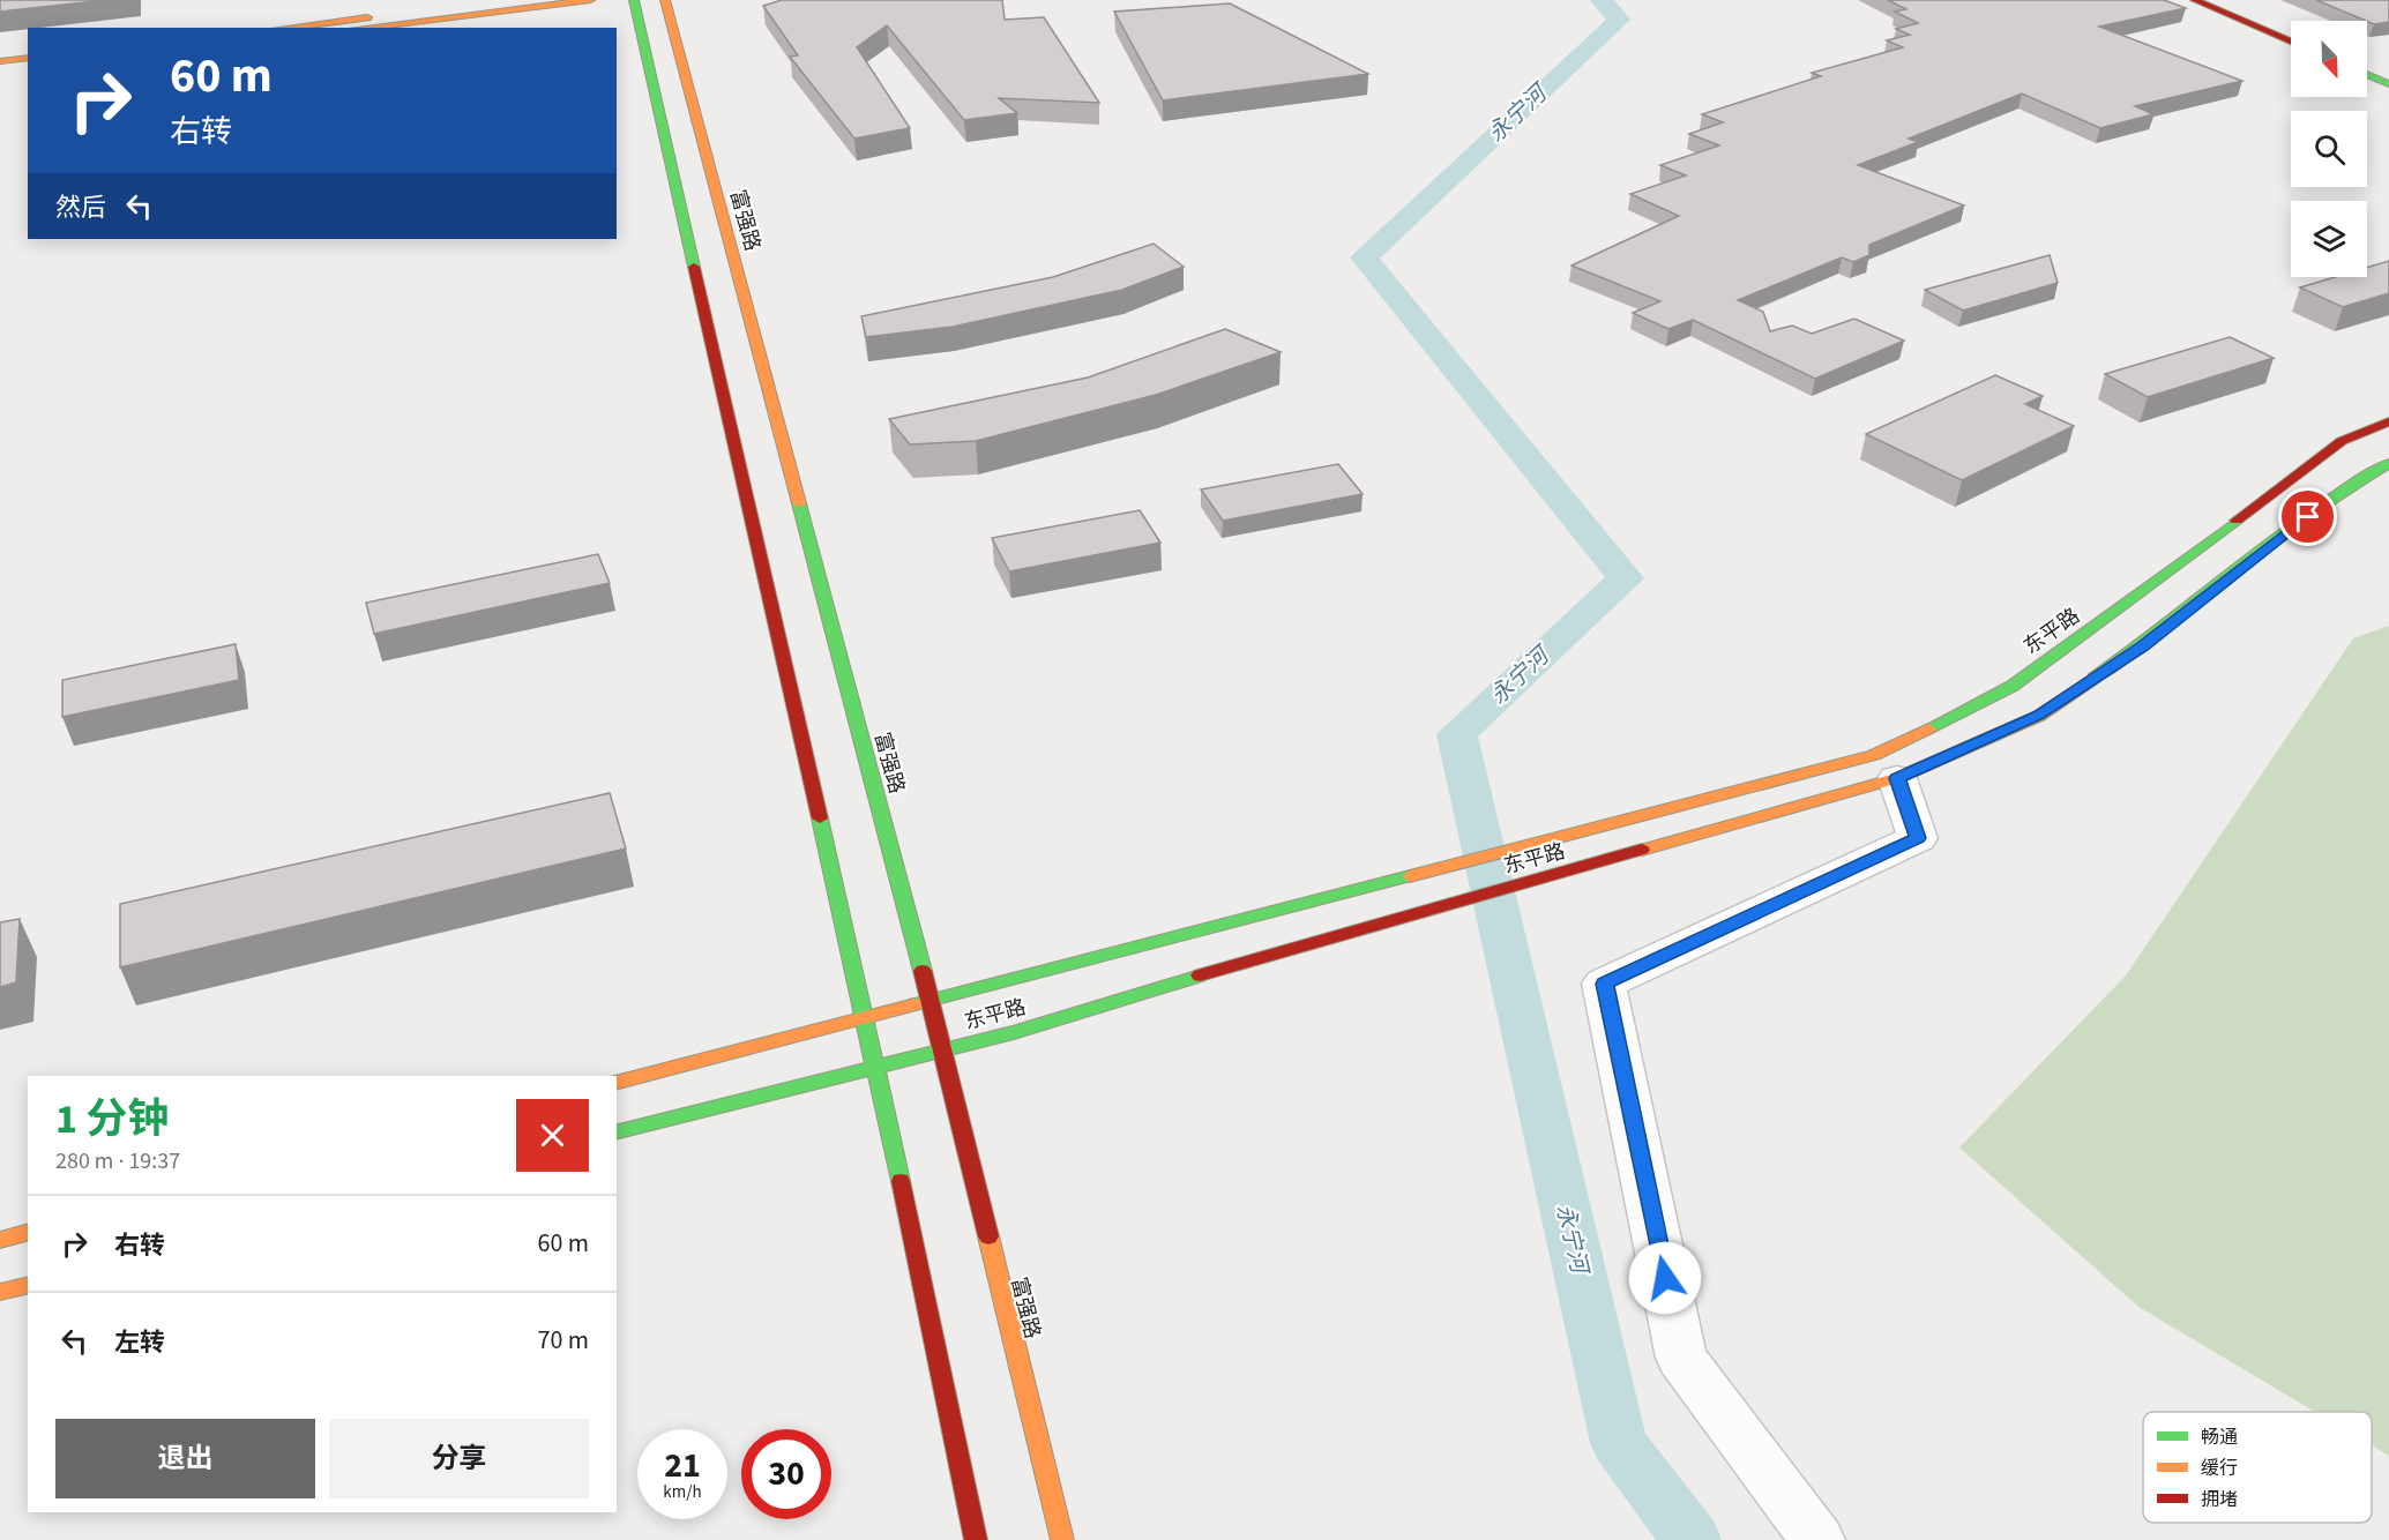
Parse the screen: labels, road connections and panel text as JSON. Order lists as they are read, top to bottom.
{
  "streets": {
    "main road": ["富强路", "东平路"]
  },
  "crossings": [
    ["富强路", "东平路"]
  ],
  "water": ["永宁河"],
  "legend": ["畅通", "缓行", "拥堵"],
  "north": "bottom right",
  "page": {
    "turn": ["60 m", "右转"],
    "then": "然后",
    "heading": ["1 分钟", "280 m · 19:37"],
    "list": [
      {
        "name": "右转",
        "value": "60 m"
      },
      {
        "name": "左转",
        "value": "70 m"
      }
    ],
    "buttons": ["退出", "分享"],
    "speed": "21 km/h",
    "limit": "30"
  }
}
